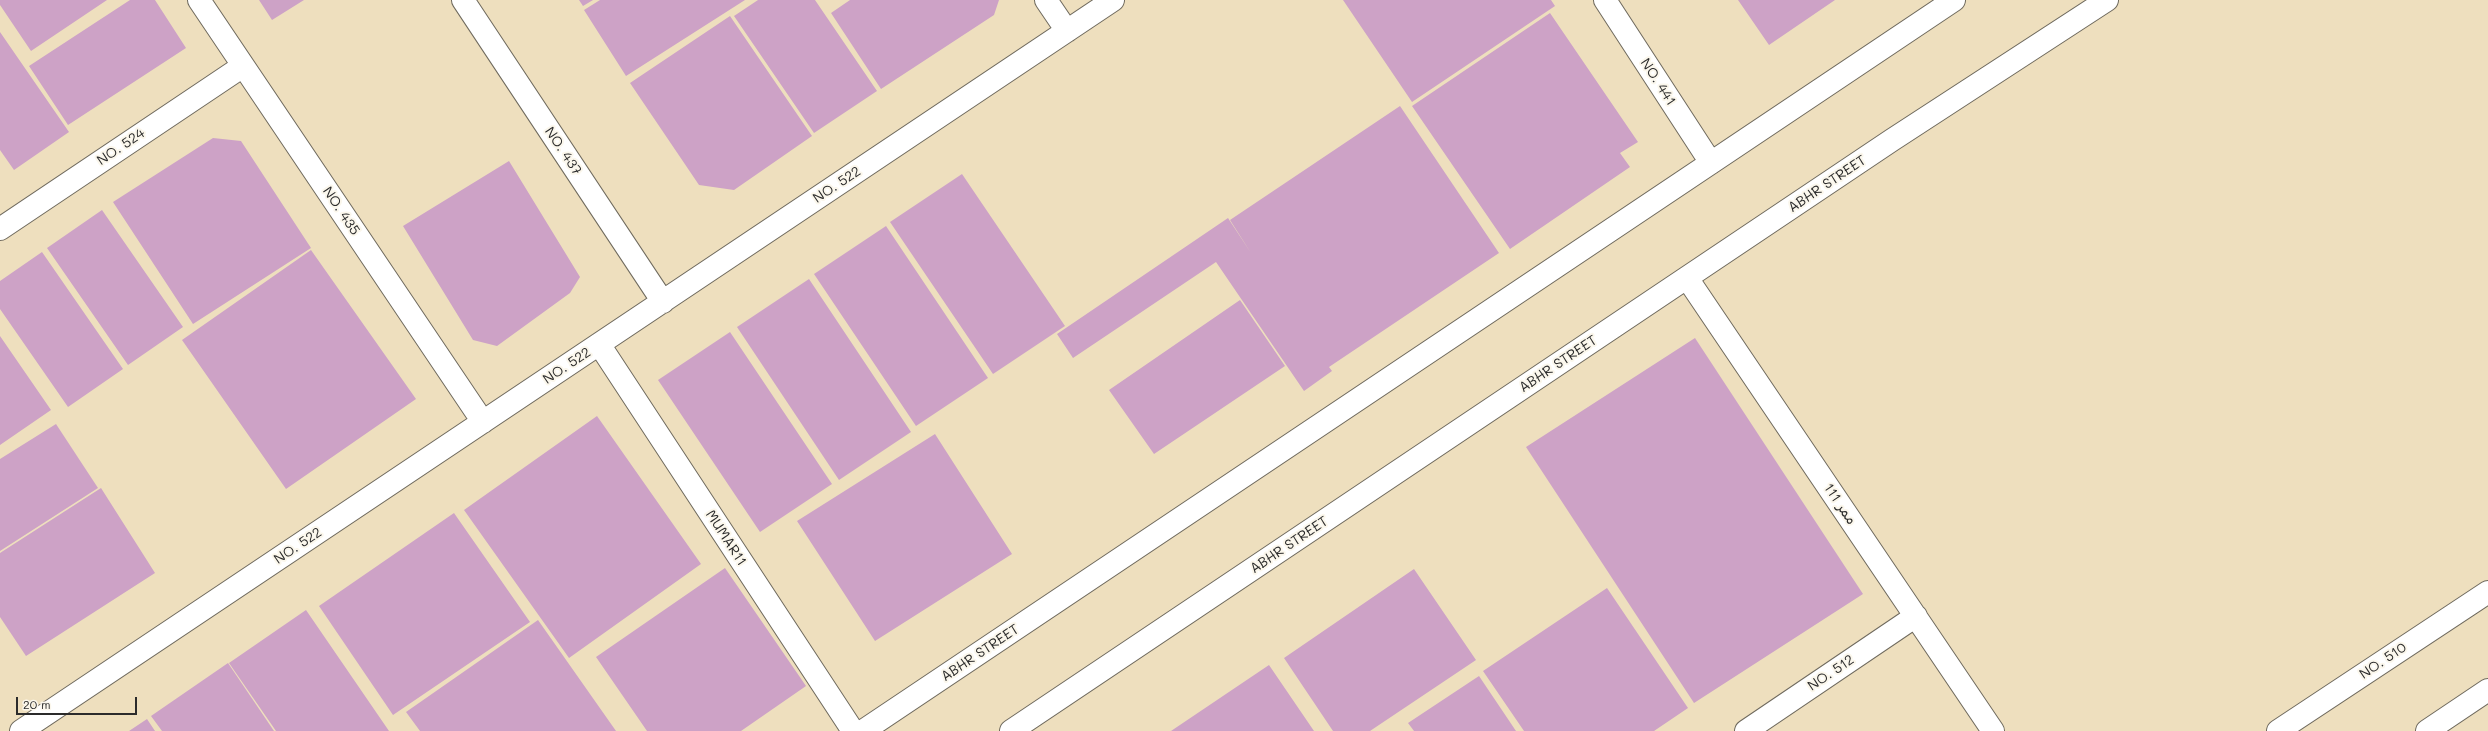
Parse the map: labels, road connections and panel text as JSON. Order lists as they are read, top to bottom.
{
  "streets": {
    "street": [
      "NO. 441",
      "NO. 524",
      "NO. 437",
      "ABHR STREET",
      "NO. 522",
      "NO. 435",
      "ممر 111",
      "MUMAR11",
      "NO. 510",
      "NO. 512"
    ]
  },
  "crossings": [
    ["NO. 441", "ABHR STREET"],
    ["NO. 524", "NO. 435"],
    ["NO. 437", "NO. 522"],
    ["ABHR STREET", "ممر 111"],
    ["NO. 522", "NO. 435"],
    ["NO. 522", "MUMAR11"],
    ["ممر 111", "NO. 512"]
  ],
  "scale_bar": "20 m"
}
